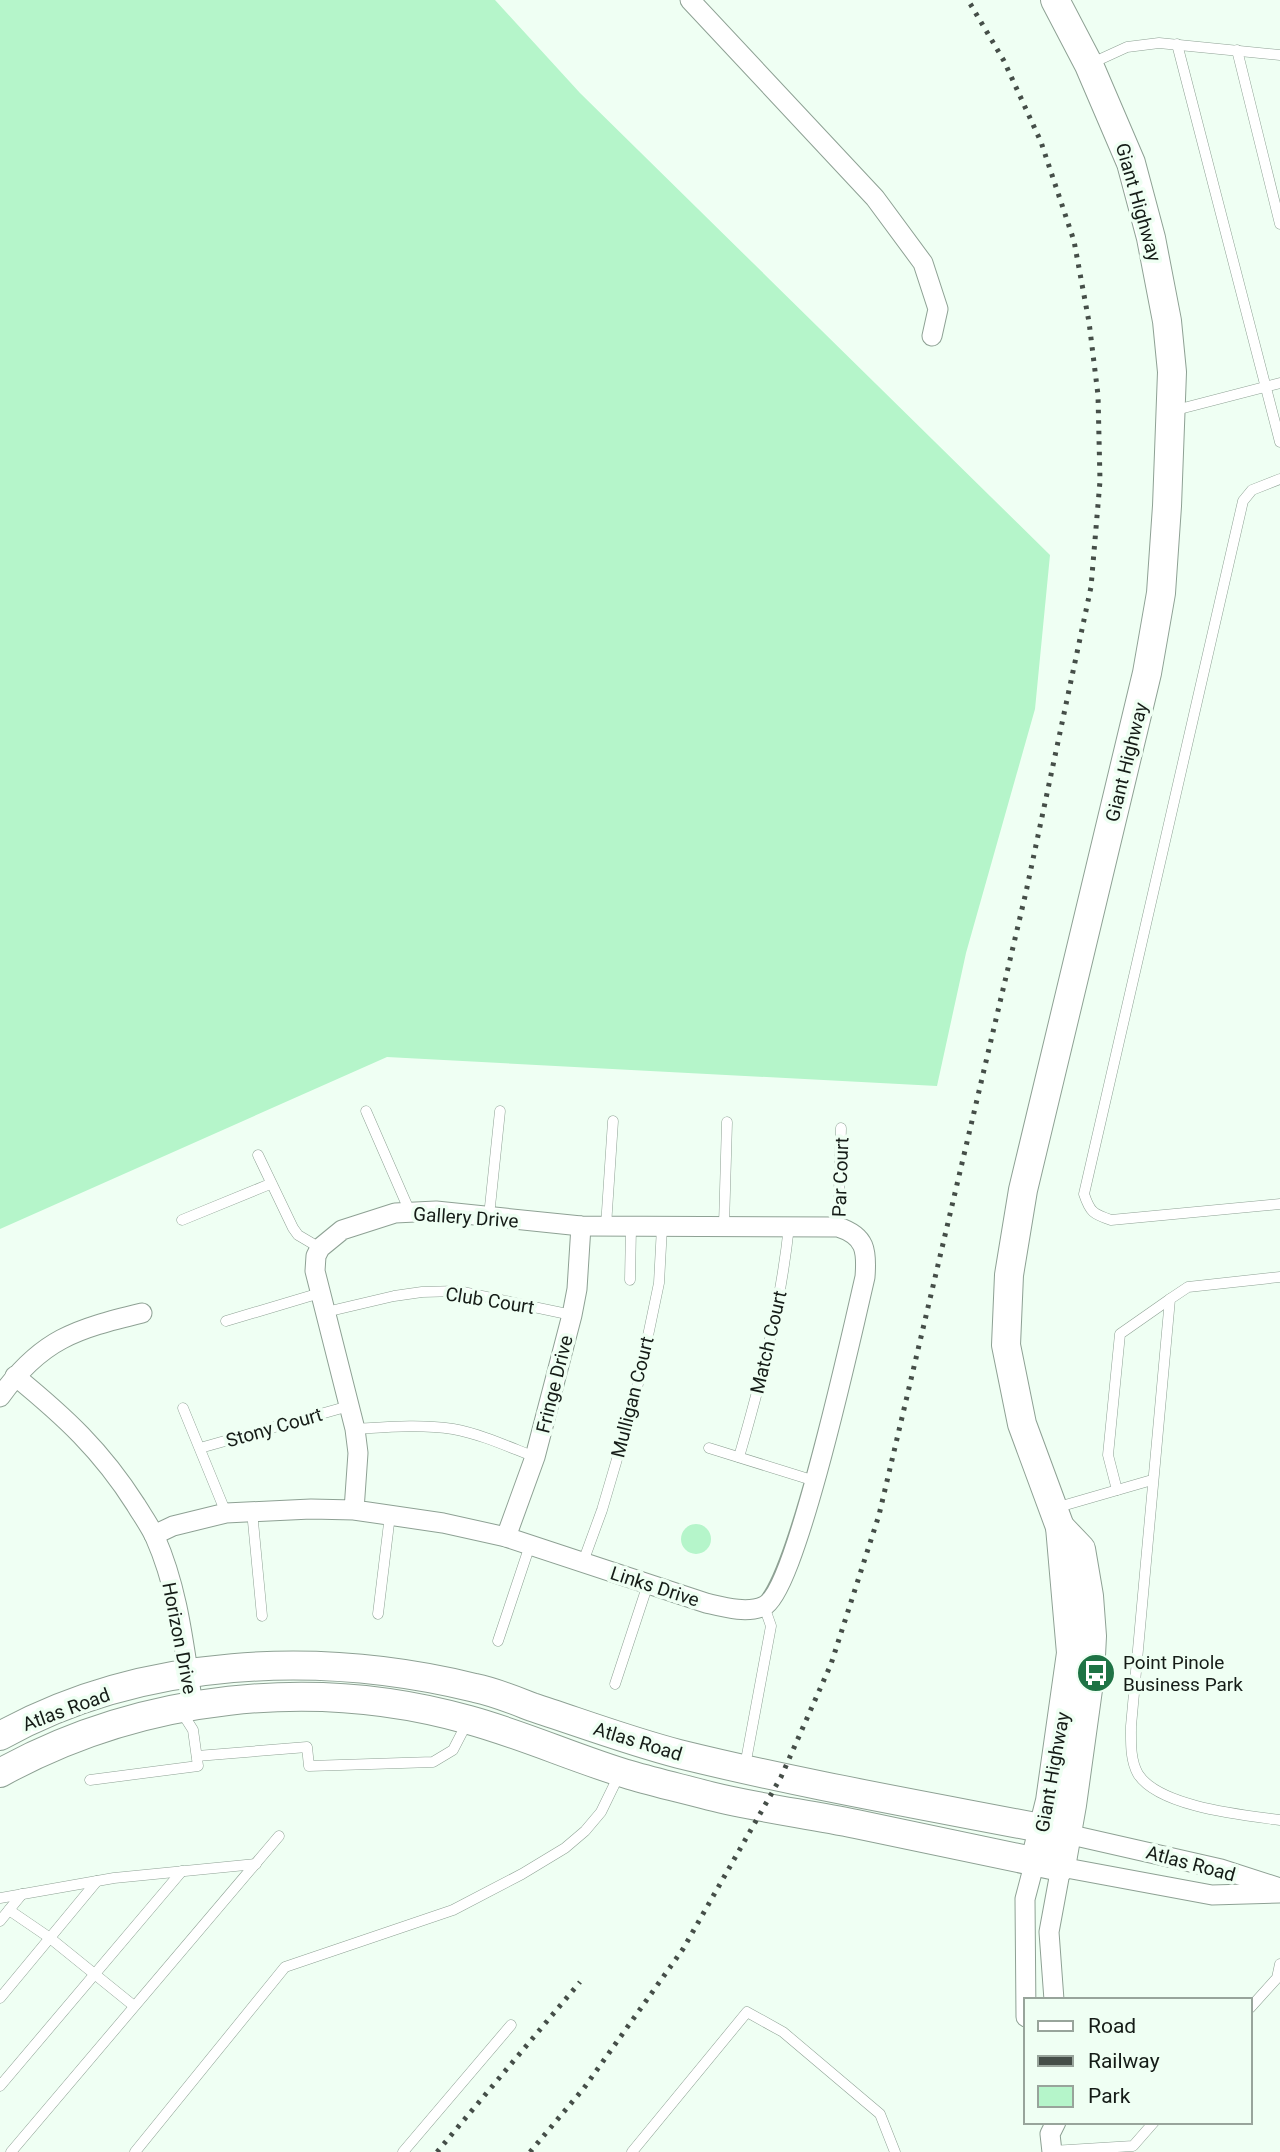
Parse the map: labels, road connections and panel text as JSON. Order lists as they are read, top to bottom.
{
  "streets": {
    "street": [
      "Giant Highway",
      "Gallery Drive",
      "Fringe Drive",
      "Links Drive",
      "Horizon Drive",
      "Atlas Road"
    ],
    "lane": [
      "Par Court",
      "Club Court",
      "Match Court",
      "Mulligan Court",
      "Stony Court"
    ]
  },
  "crossings": [
    ["Giant Highway", "Atlas Road"],
    ["Par Court", "Gallery Drive"],
    ["Gallery Drive", "Match Court"],
    ["Gallery Drive", "Fringe Drive"],
    ["Gallery Drive", "Mulligan Court"],
    ["Club Court", "Fringe Drive"],
    ["Fringe Drive", "Links Drive"],
    ["Mulligan Court", "Links Drive"],
    ["Links Drive", "Horizon Drive"],
    ["Horizon Drive", "Atlas Road"]
  ],
  "places": {
    "bus stop": ["Point Pinole Business Park"]
  },
  "legend": ["Road", "Railway", "Park"]
}
